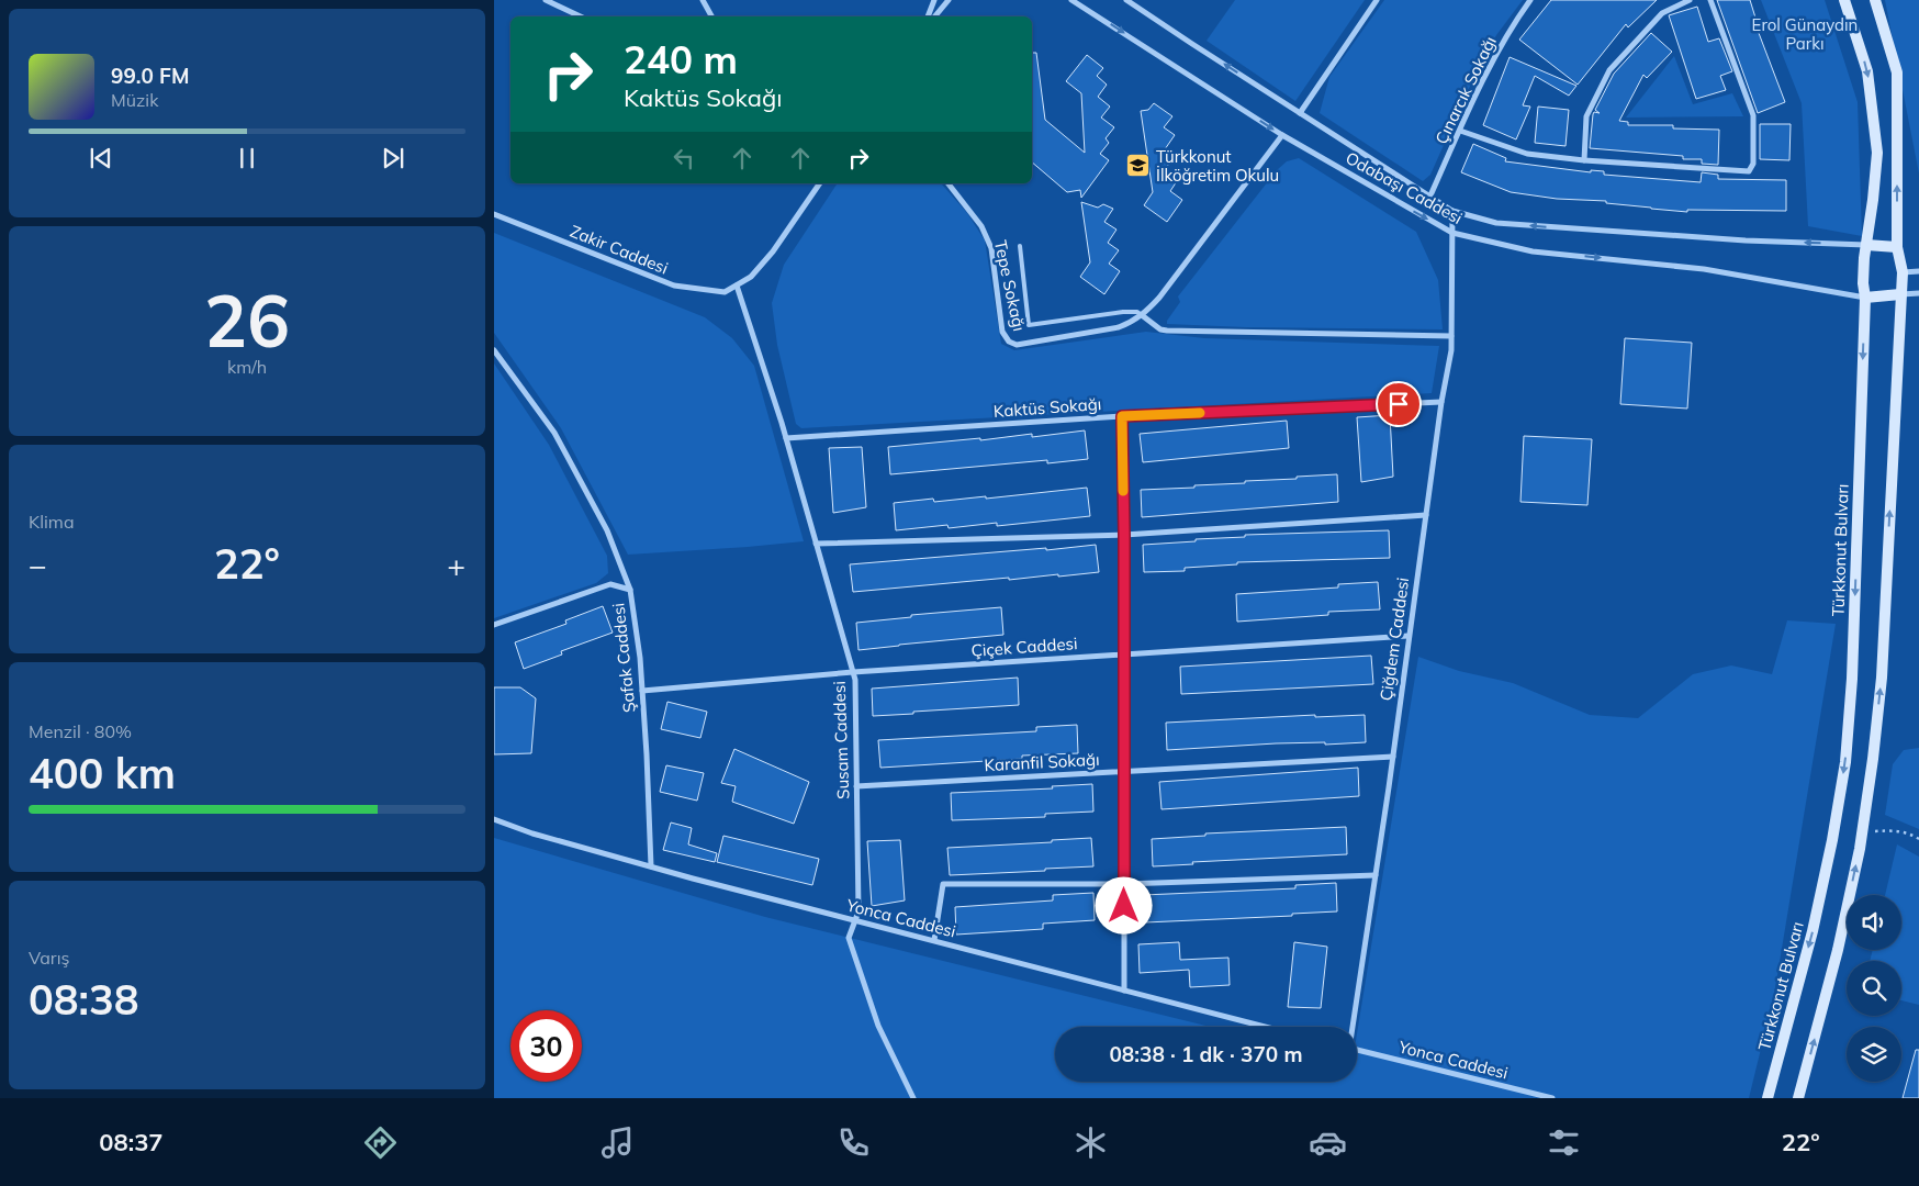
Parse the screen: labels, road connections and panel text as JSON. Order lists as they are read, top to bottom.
{
  "streets": {
    "street": [
      "Çınarcık Sokağı",
      "Odabaşı Caddesi",
      "Zakir Caddesi",
      "Tepe Sokağı",
      "Kaktüs Sokağı",
      "Türkkonut Bulvarı",
      "Çiğdem Caddesi",
      "Çiçek Caddesi",
      "Şafak Caddesi",
      "Susam Caddesi",
      "Karanfil Sokağı",
      "Yonca Caddesi"
    ]
  },
  "crossings": [
    ["Çınarcık Sokağı", "Odabaşı Caddesi"],
    ["Odabaşı Caddesi", "Türkkonut Bulvarı"],
    ["Odabaşı Caddesi", "Çiğdem Caddesi"],
    ["Zakir Caddesi", "Susam Caddesi"],
    ["Kaktüs Sokağı", "Çiğdem Caddesi"],
    ["Kaktüs Sokağı", "Susam Caddesi"],
    ["Çiğdem Caddesi", "Çiçek Caddesi"],
    ["Çiğdem Caddesi", "Karanfil Sokağı"],
    ["Çiçek Caddesi", "Şafak Caddesi"],
    ["Çiçek Caddesi", "Susam Caddesi"],
    ["Şafak Caddesi", "Yonca Caddesi"],
    ["Susam Caddesi", "Karanfil Sokağı"],
    ["Susam Caddesi", "Yonca Caddesi"]
  ],
  "parks": ["Erol Günaydın Parkı"],
  "places": {
    "school or university": ["Türkkonut İlköğretim Okulu"]
  },
  "page": {
    "turn": ["240 m", "Kaktüs Sokağı"],
    "song": ["99.0 FM", "Müzik"],
    "tile": [
      ["26", "km/h"],
      "Klima",
      ["Menzil · 80%", "400 km"],
      ["Varış", "08:38"]
    ],
    "heat": ["−", "22°", "+"],
    "limit": "30",
    "trip": "08:38 · 1 dk · 370 m",
    "tabs": ["08:37", "22°"]
  }
}
